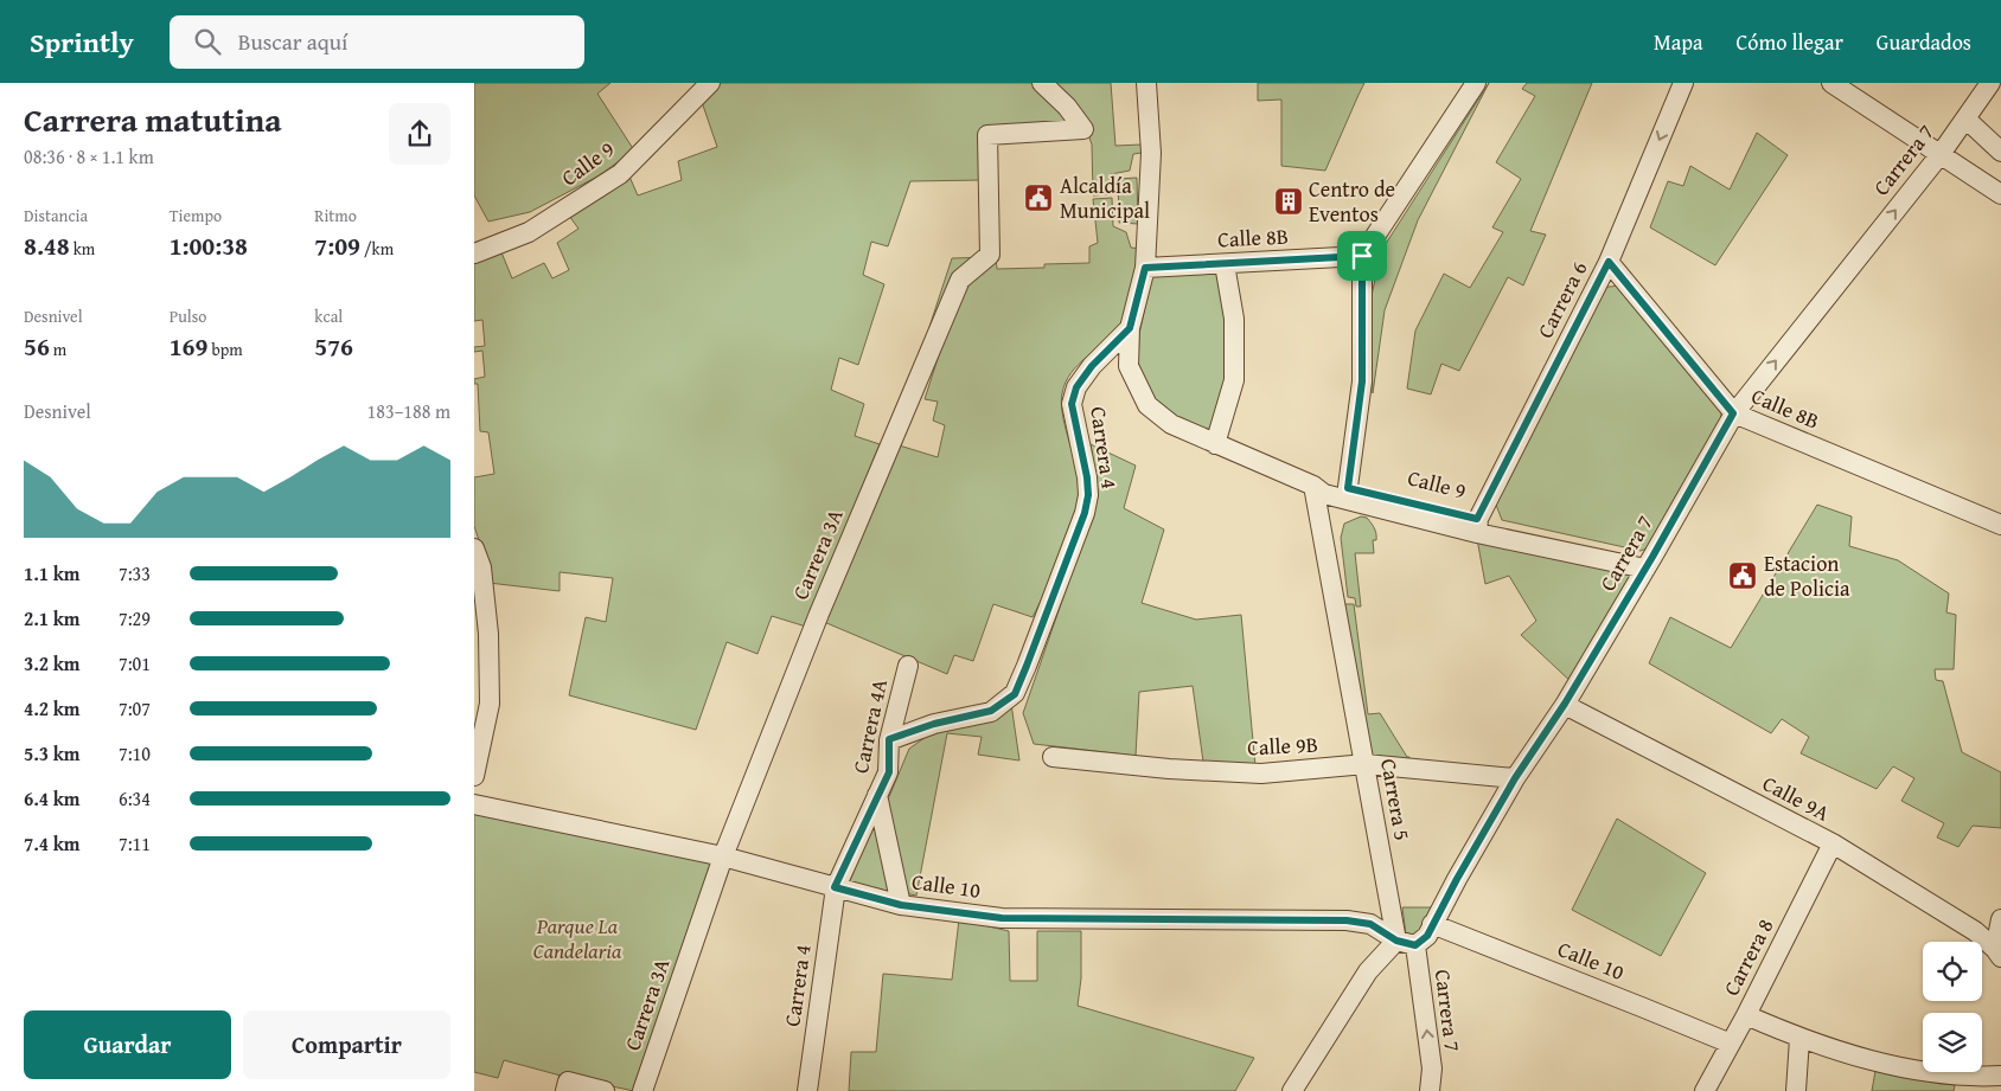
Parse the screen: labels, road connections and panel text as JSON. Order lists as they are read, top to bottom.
{
  "streets": {
    "street": [
      "Carrera 7",
      "Calle 9",
      "Calle 8B",
      "Carrera 6",
      "Carrera 4",
      "Carrera 3A",
      "Carrera 4A",
      "Calle 9B",
      "Calle 9A",
      "Carrera 5",
      "Calle 10",
      "Carrera 8"
    ]
  },
  "crossings": [
    ["Carrera 7", "Calle 9"],
    ["Carrera 7", "Calle 8B"],
    ["Carrera 7", "Calle 9B"],
    ["Carrera 7", "Calle 9A"],
    ["Carrera 7", "Calle 10"],
    ["Calle 9", "Carrera 6"],
    ["Calle 9", "Carrera 4"],
    ["Calle 9", "Carrera 5"],
    ["Calle 8B", "Carrera 6"],
    ["Carrera 4", "Carrera 4A"],
    ["Carrera 4", "Calle 10"],
    ["Carrera 3A", "Calle 10"],
    ["Carrera 4A", "Calle 10"],
    ["Calle 9B", "Carrera 5"],
    ["Calle 9A", "Carrera 8"],
    ["Carrera 5", "Calle 10"],
    ["Calle 10", "Carrera 8"]
  ],
  "one_way": ["Carrera 6"],
  "parks": ["Parque La Candelaria"],
  "places": {
    "public building": ["Alcaldía Municipal", "Estacion de Policia"],
    "building": ["Centro de Eventos"]
  },
  "page": {
    "header": "Sprintly",
    "search": "Buscar aquí",
    "nav": ["Mapa", "Cómo llegar", "Guardados"],
    "heading": ["Carrera matutina", "08:36 · 8 × 1.1 km"],
    "stats": [
      ["Distancia", "8.48 km"],
      ["Tiempo", "1:00:38"],
      ["Ritmo", "7:09 /km"],
      ["Desnivel", "56 m"],
      ["Pulso", "169 bpm"],
      ["kcal", "576"]
    ],
    "chart": ["Desnivel", "183–188 m"],
    "list": [
      {
        "name": "1.1 km",
        "note": "7:33"
      },
      {
        "name": "2.1 km",
        "note": "7:29"
      },
      {
        "name": "3.2 km",
        "note": "7:01"
      },
      {
        "name": "4.2 km",
        "note": "7:07"
      },
      {
        "name": "5.3 km",
        "note": "7:10"
      },
      {
        "name": "6.4 km",
        "note": "6:34"
      },
      {
        "name": "7.4 km",
        "note": "7:11"
      }
    ],
    "buttons": ["Guardar", "Compartir"]
  }
}
